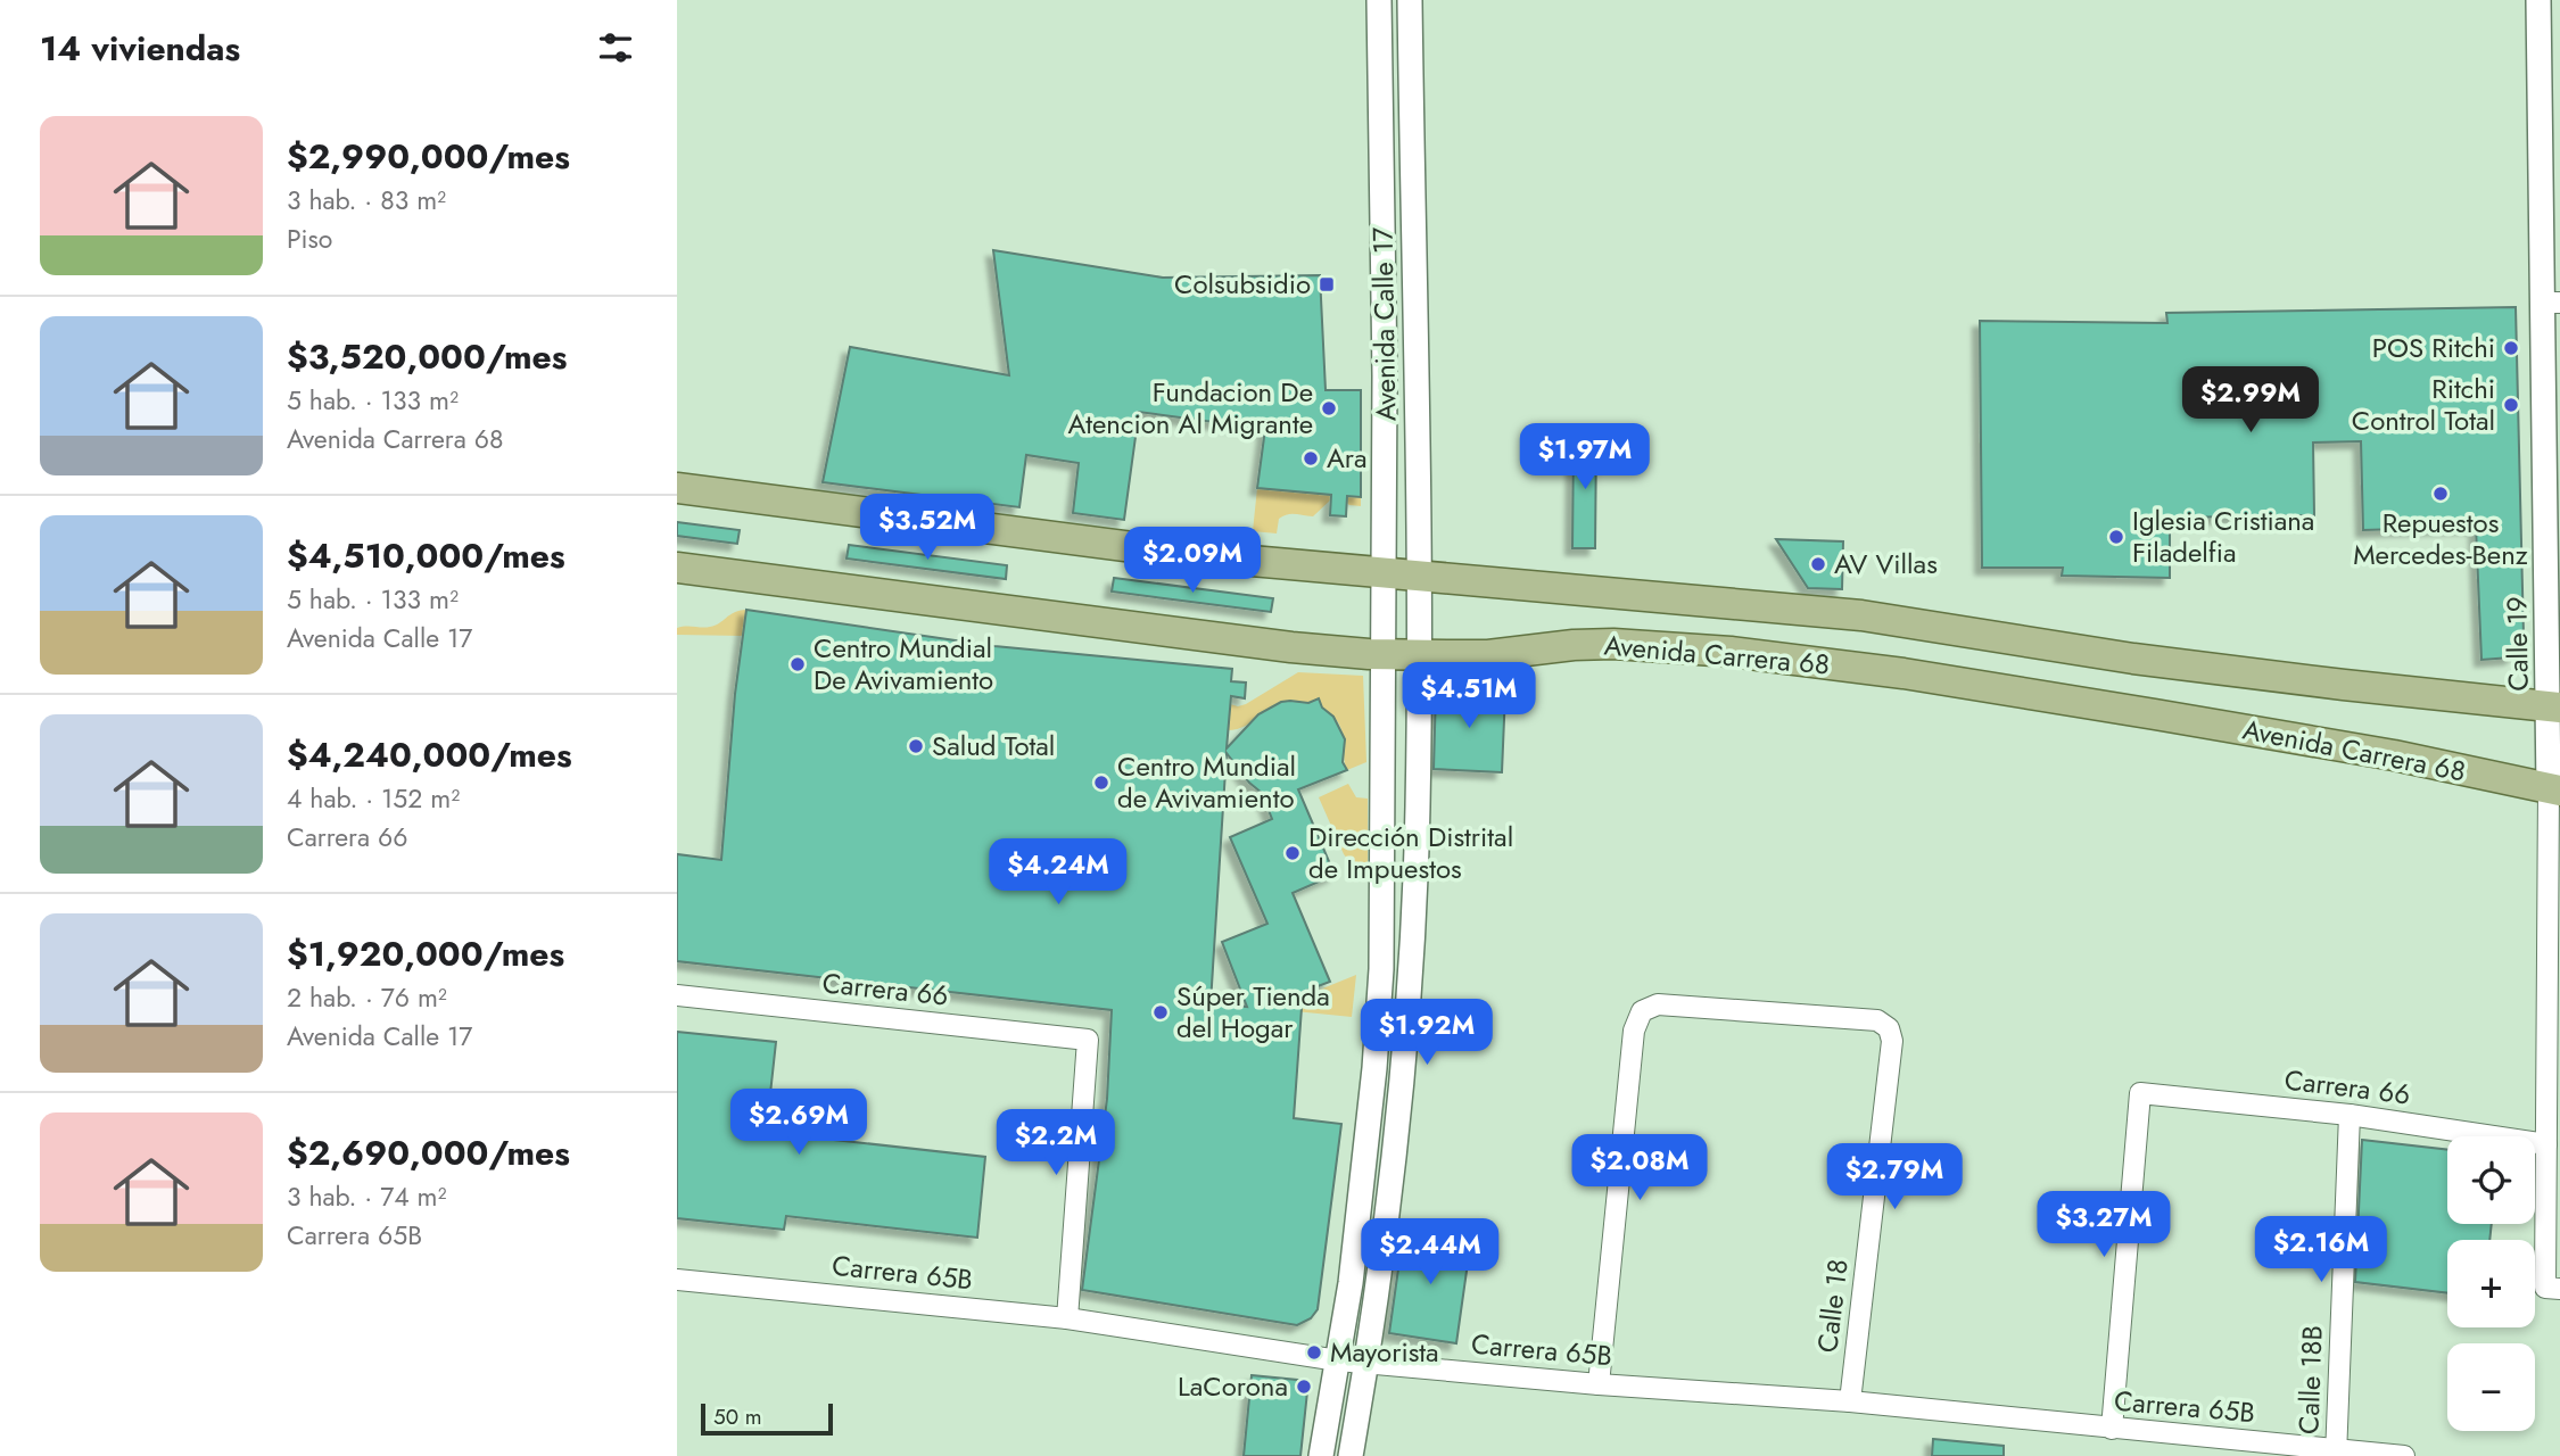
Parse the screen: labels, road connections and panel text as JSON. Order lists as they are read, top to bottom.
{
  "streets": {
    "main road": ["Avenida Carrera 68"],
    "street": [
      "Avenida Calle 17",
      "Calle 19",
      "Carrera 66",
      "Carrera 65B",
      "Calle 18",
      "Calle 18B"
    ]
  },
  "crossings": [
    ["Avenida Calle 17", "Avenida Carrera 68"],
    ["Avenida Calle 17", "Carrera 65B"],
    ["Calle 19", "Avenida Carrera 68"],
    ["Calle 19", "Carrera 66"],
    ["Carrera 66", "Carrera 65B"],
    ["Carrera 66", "Calle 18B"],
    ["Carrera 65B", "Calle 18"],
    ["Carrera 65B", "Calle 18B"]
  ],
  "places": {
    "transit": ["Colsubsidio"],
    "other": [
      "POS Ritchi",
      "Ritchi Control Total",
      "Fundacion De Atencion Al Migrante",
      "Ara",
      "Repuestos Mercedes-Benz",
      "Iglesia Cristiana Filadelfia",
      "AV Villas",
      "Centro Mundial De Avivamiento",
      "Salud Total",
      "Centro Mundial de Avivamiento",
      "Dirección Distrital de Impuestos",
      "Súper Tienda del Hogar",
      "Mayorista",
      "LaCorona"
    ]
  },
  "scale_bar": "50 m",
  "page": {
    "heading": "14 viviendas",
    "list": [
      {
        "name": "$2,990,000/mes",
        "note": "3 hab. · 83 m² · Piso"
      },
      {
        "name": "$3,520,000/mes",
        "note": "5 hab. · 133 m² · Avenida Carrera 68"
      },
      {
        "name": "$4,510,000/mes",
        "note": "5 hab. · 133 m² · Avenida Calle 17"
      },
      {
        "name": "$4,240,000/mes",
        "note": "4 hab. · 152 m² · Carrera 66"
      },
      {
        "name": "$1,920,000/mes",
        "note": "2 hab. · 76 m² · Avenida Calle 17"
      },
      {
        "name": "$2,690,000/mes",
        "note": "3 hab. · 74 m² · Carrera 65B"
      }
    ],
    "price": [
      "$2.99M",
      "$1.97M",
      "$3.52M",
      "$2.09M",
      "$4.51M",
      "$4.24M",
      "$1.92M",
      "$2.69M",
      "$2.2M",
      "$2.08M",
      "$2.79M",
      "$3.27M",
      "$2.16M",
      "$2.44M"
    ],
    "map_buttons": ["+", "−"],
    "scale": "50 m"
  }
}
